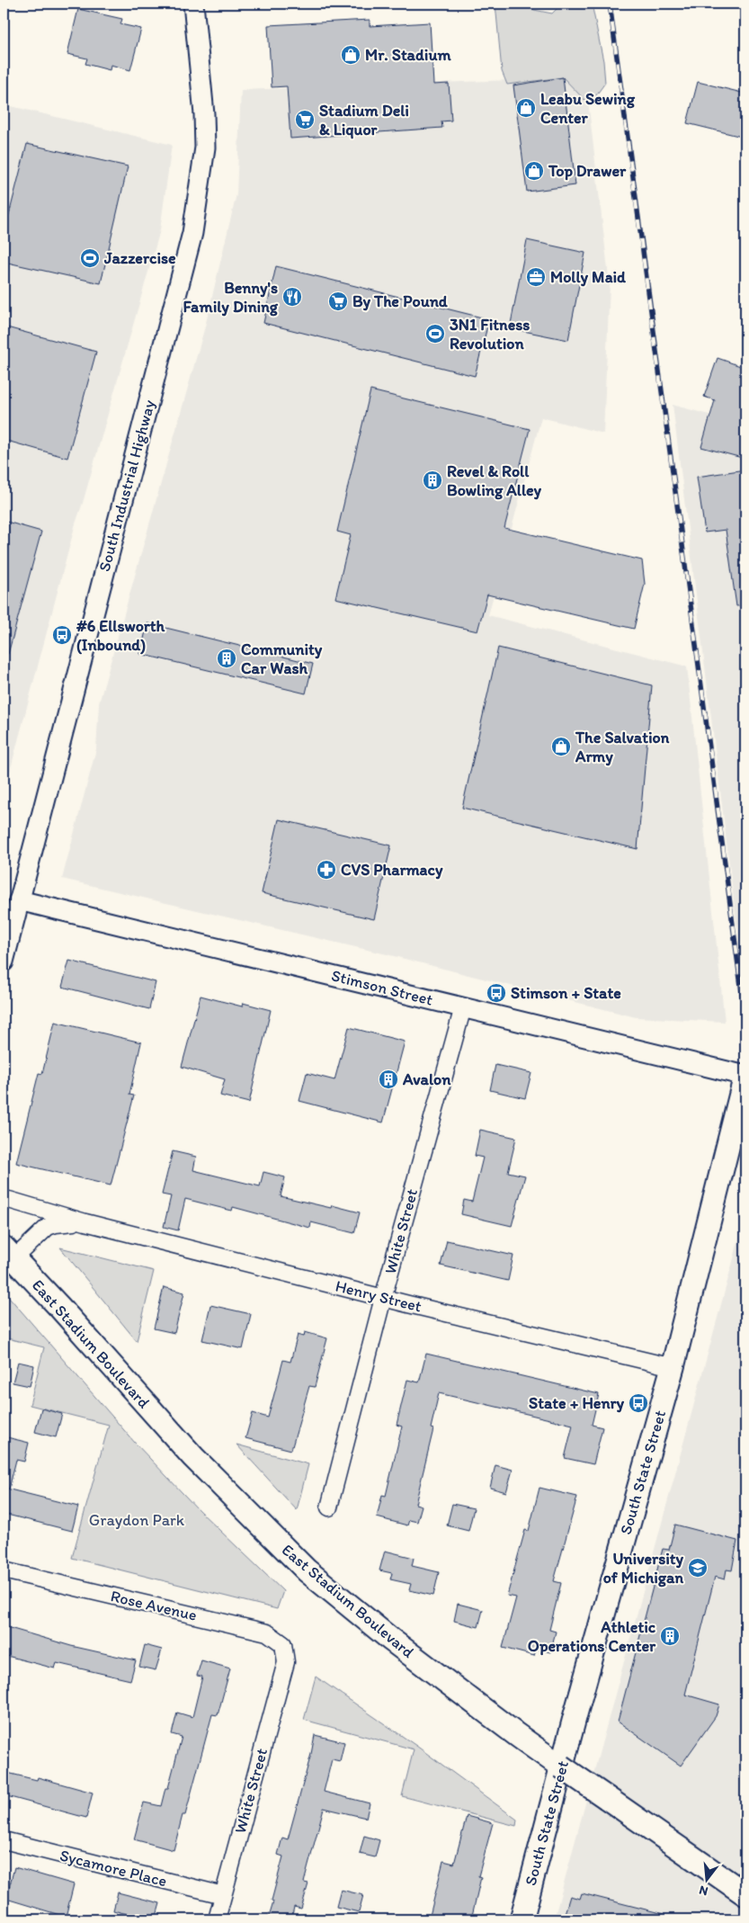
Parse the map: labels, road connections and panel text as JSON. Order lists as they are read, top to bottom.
{
  "streets": {
    "main road": ["East Stadium Boulevard", "South State Street"],
    "street": [
      "South Industrial Highway",
      "Stimson Street",
      "White Street",
      "Henry Street",
      "Rose Avenue",
      "Sycamore Place"
    ]
  },
  "crossings": [
    ["South Industrial Highway", "Stimson Street"],
    ["Stimson Street", "White Street"],
    ["Stimson Street", "South State Street"],
    ["White Street", "Henry Street"],
    ["White Street", "Rose Avenue"],
    ["White Street", "Sycamore Place"],
    ["Henry Street", "East Stadium Boulevard"],
    ["Henry Street", "South State Street"]
  ],
  "parks": ["Graydon Park"],
  "places": {
    "shop": [
      "Mr. Stadium",
      "Leabu Sewing Center",
      "Top Drawer",
      "The Salvation Army"
    ],
    "supermarket": ["Stadium Deli & Liquor", "By The Pound"],
    "sports": ["Jazzercise", "3N1 Fitness Revolution"],
    "office": ["Molly Maid"],
    "restaurant": ["Benny's Family Dining"],
    "building": [
      "Revel & Roll Bowling Alley",
      "Community Car Wash",
      "Avalon",
      "Athletic Operations Center"
    ],
    "bus stop": ["#6 Ellsworth (Inbound)", "Stimson + State", "State + Henry"],
    "pharmacy": ["CVS Pharmacy"],
    "school or university": ["University of Michigan"]
  },
  "north": "bottom"
}
